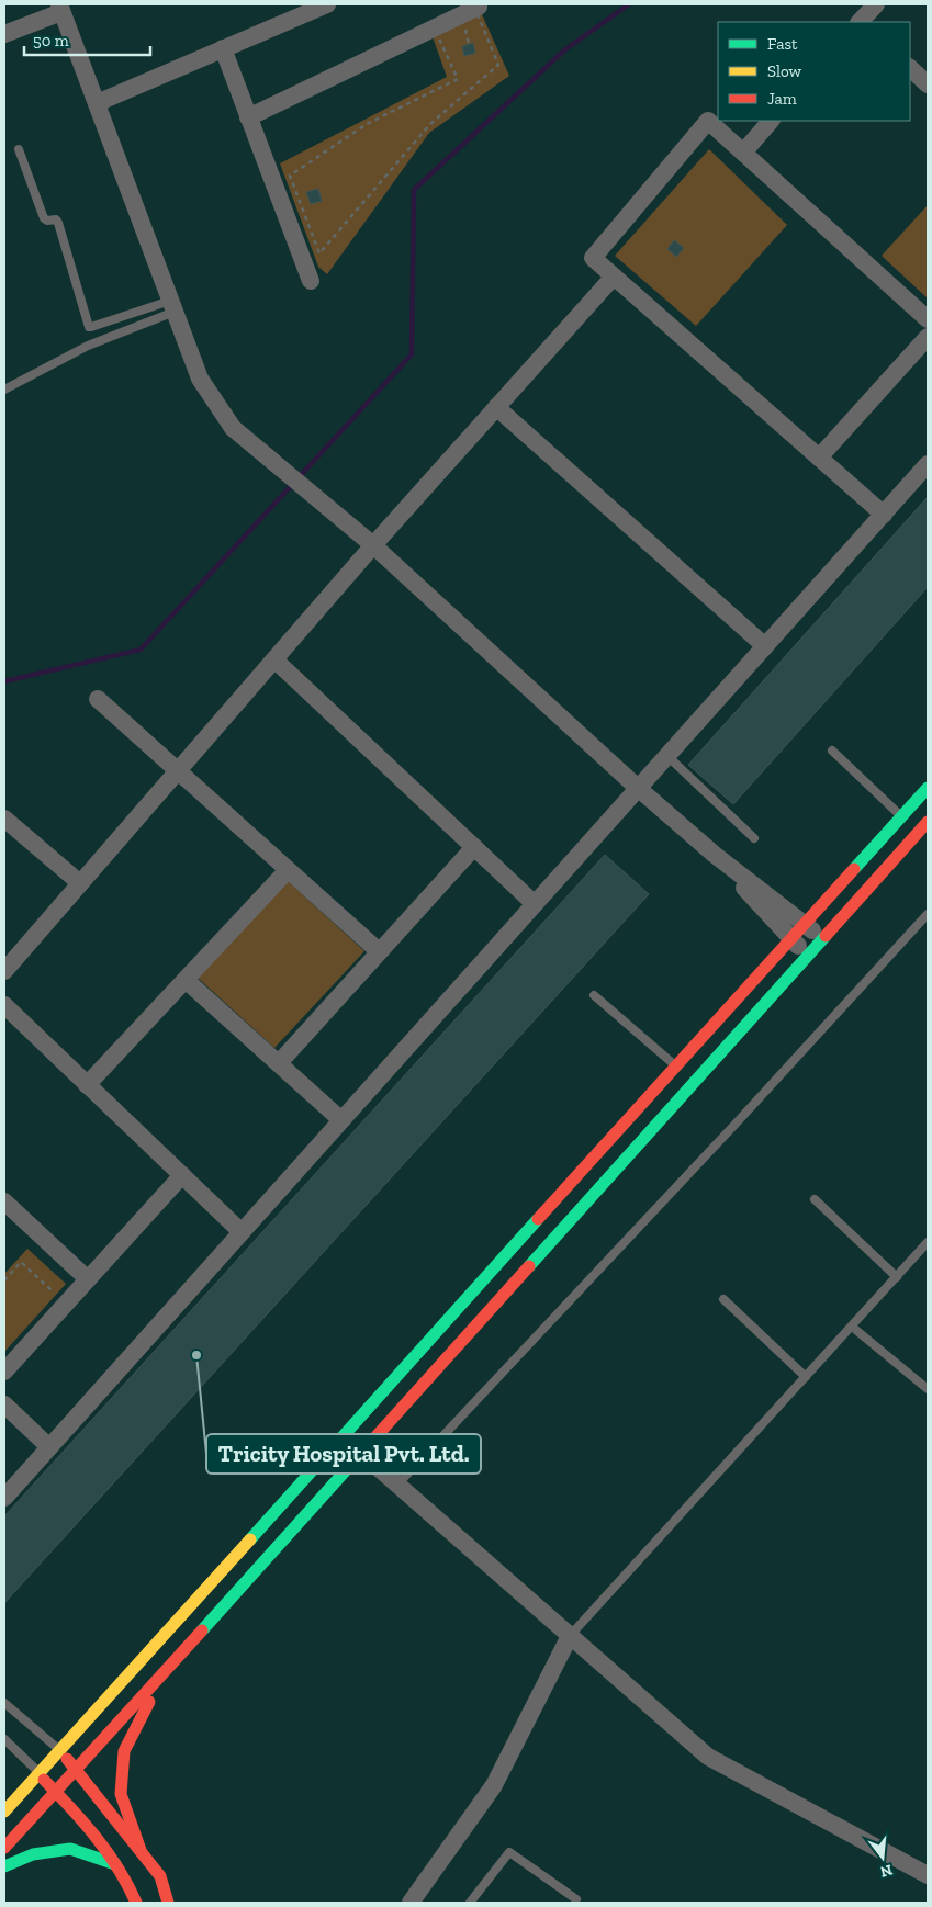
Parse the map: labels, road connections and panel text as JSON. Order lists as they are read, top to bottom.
{
  "places": ["Tricity Hospital Pvt. Ltd."],
  "legend": ["Fast", "Slow", "Jam"],
  "scale_bar": "50 m",
  "north": "bottom"
}
